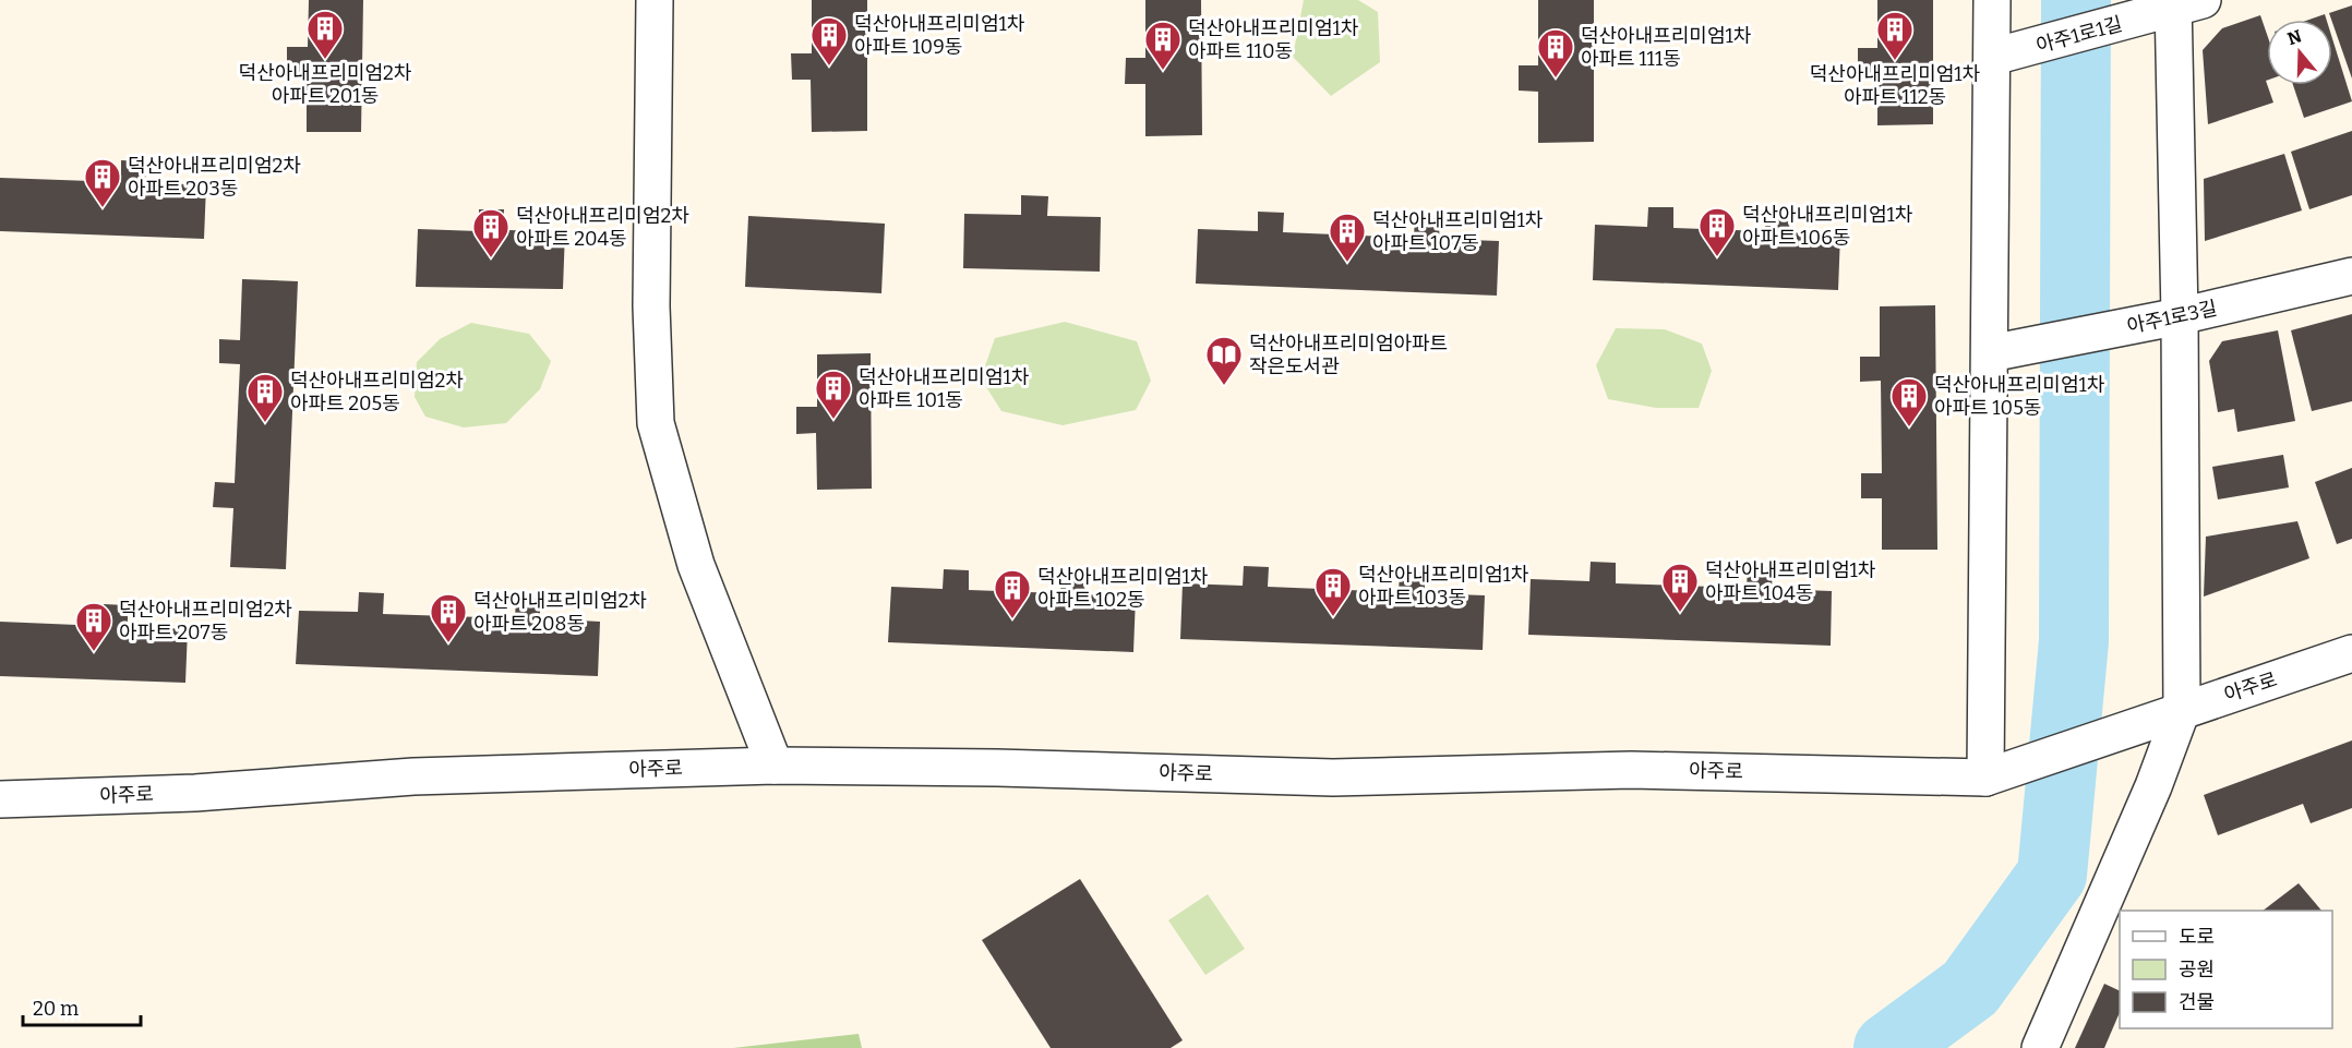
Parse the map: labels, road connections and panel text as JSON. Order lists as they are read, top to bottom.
{
  "streets": {
    "street": ["아주1로1길", "아주1로3길", "아주로"]
  },
  "places": {
    "building": [
      "덕산아내프리미엄2차 아파트 201동",
      "덕산아내프리미엄1차 아파트 112동",
      "덕산아내프리미엄1차 아파트 109동",
      "덕산아내프리미엄1차 아파트 110동",
      "덕산아내프리미엄1차 아파트 111동",
      "덕산아내프리미엄2차 아파트 203동",
      "덕산아내프리미엄1차 아파트 106동",
      "덕산아내프리미엄2차 아파트 204동",
      "덕산아내프리미엄1차 아파트 107동",
      "덕산아내프리미엄1차 아파트 101동",
      "덕산아내프리미엄2차 아파트 205동",
      "덕산아내프리미엄1차 아파트 105동",
      "덕산아내프리미엄1차 아파트 104동",
      "덕산아내프리미엄1차 아파트 103동",
      "덕산아내프리미엄1차 아파트 102동",
      "덕산아내프리미엄2차 아파트 208동",
      "덕산아내프리미엄2차 아파트 207동"
    ],
    "library": ["덕산아내프리미엄아파트 작은도서관"]
  },
  "legend": ["도로", "공원", "건물"],
  "scale_bar": "20 m",
  "north": "top"
}
